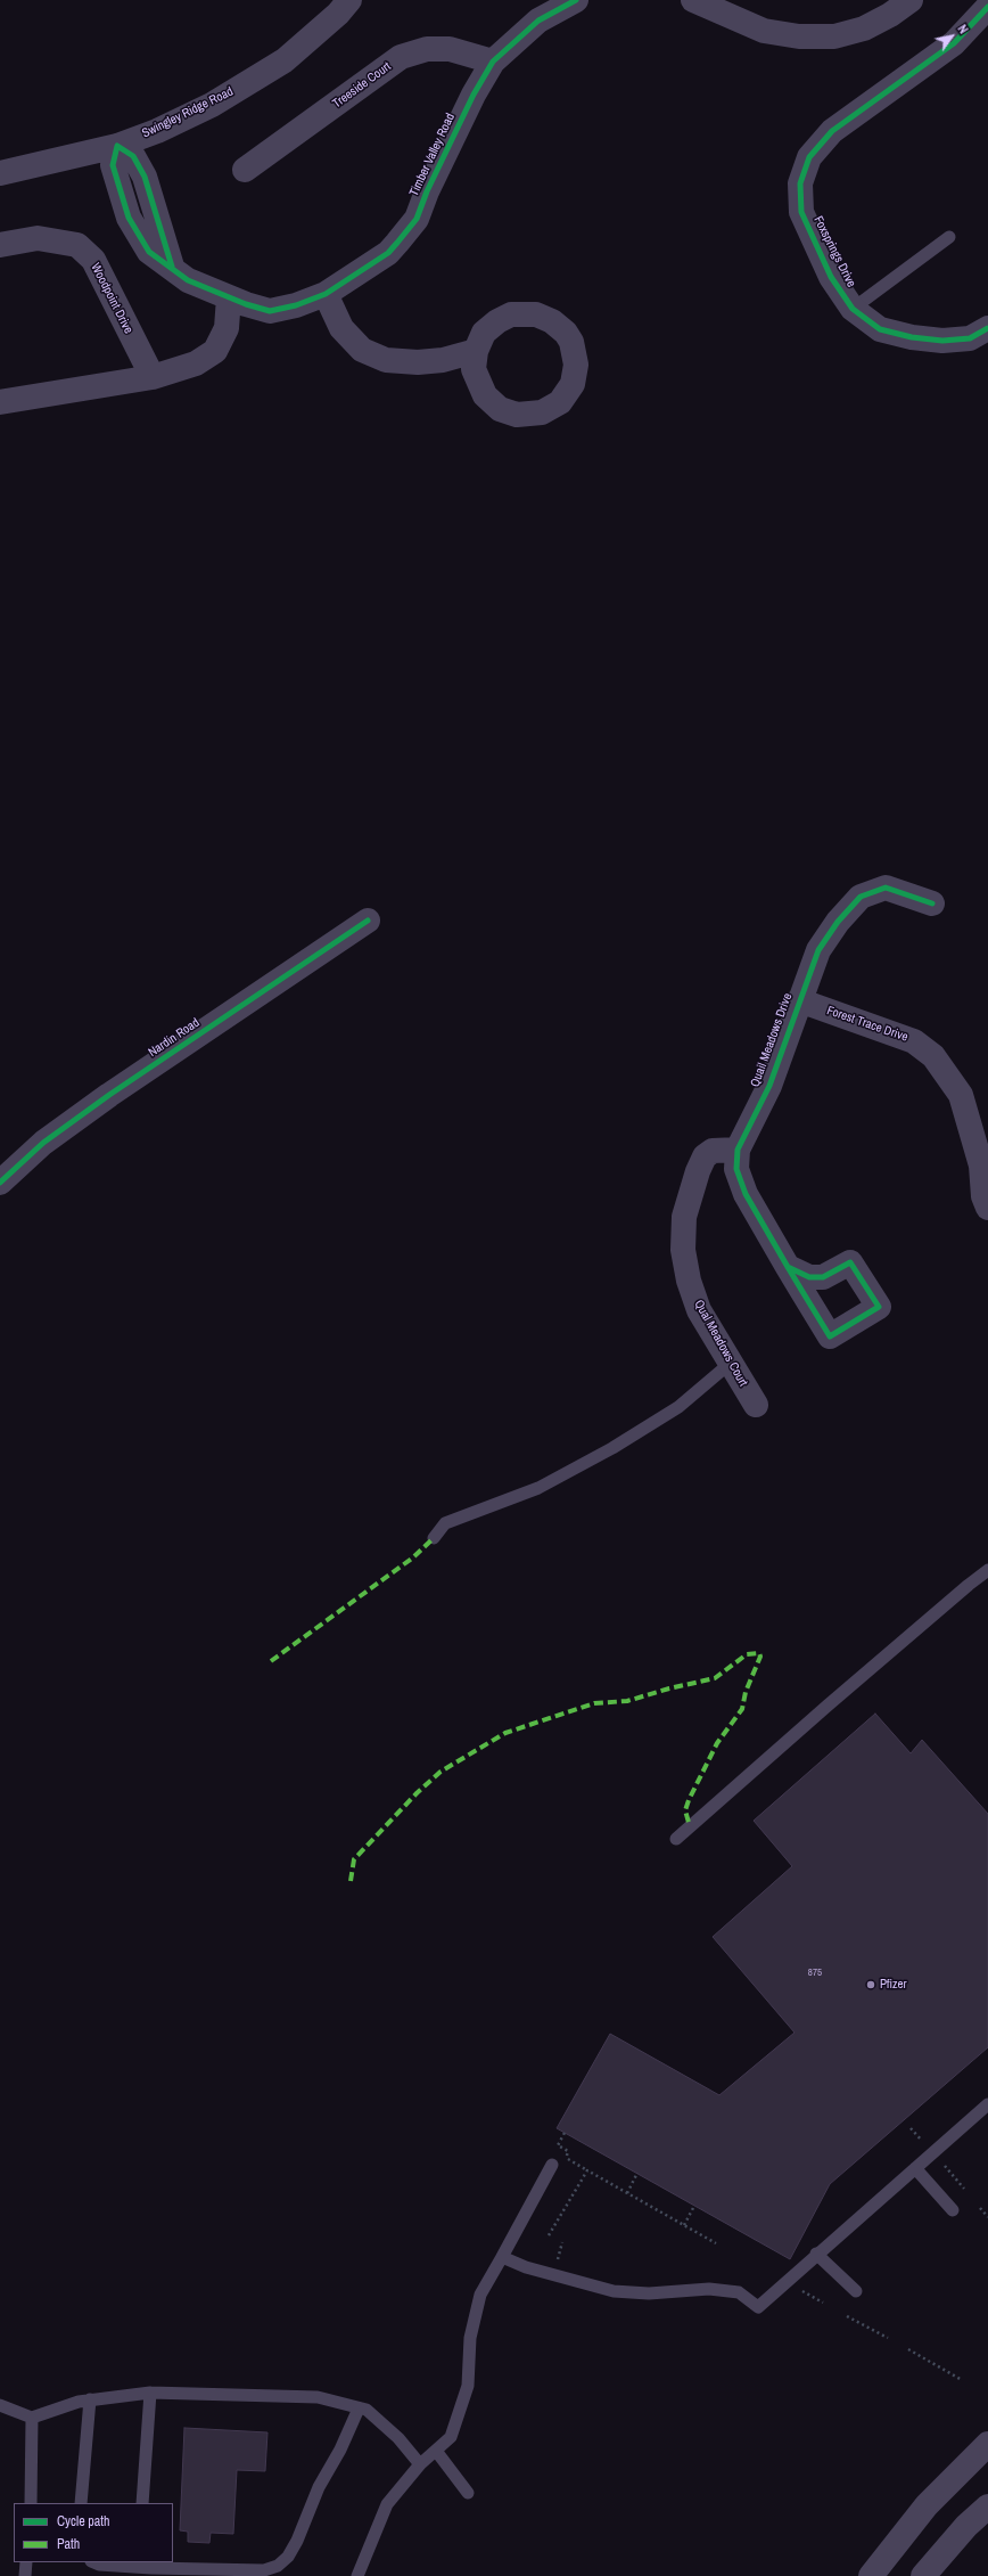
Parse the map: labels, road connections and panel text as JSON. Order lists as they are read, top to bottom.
{
  "streets": {
    "street": [
      "Treeside Court",
      "Swingley Ridge Road",
      "Timber Valley Road",
      "Foxsprings Drive",
      "Woodpoint Drive",
      "Forest Trace Drive",
      "Nardin Road",
      "Quail Meadows Drive",
      "Qual Meadows Court"
    ]
  },
  "crossings": [
    ["Treeside Court", "Timber Valley Road"],
    ["Swingley Ridge Road", "Timber Valley Road"],
    ["Forest Trace Drive", "Quail Meadows Drive"],
    ["Quail Meadows Drive", "Qual Meadows Court"]
  ],
  "places": ["Pfizer"],
  "house_numbers": ["875"],
  "legend": ["Cycle path", "Path"],
  "north": "top right"
}
